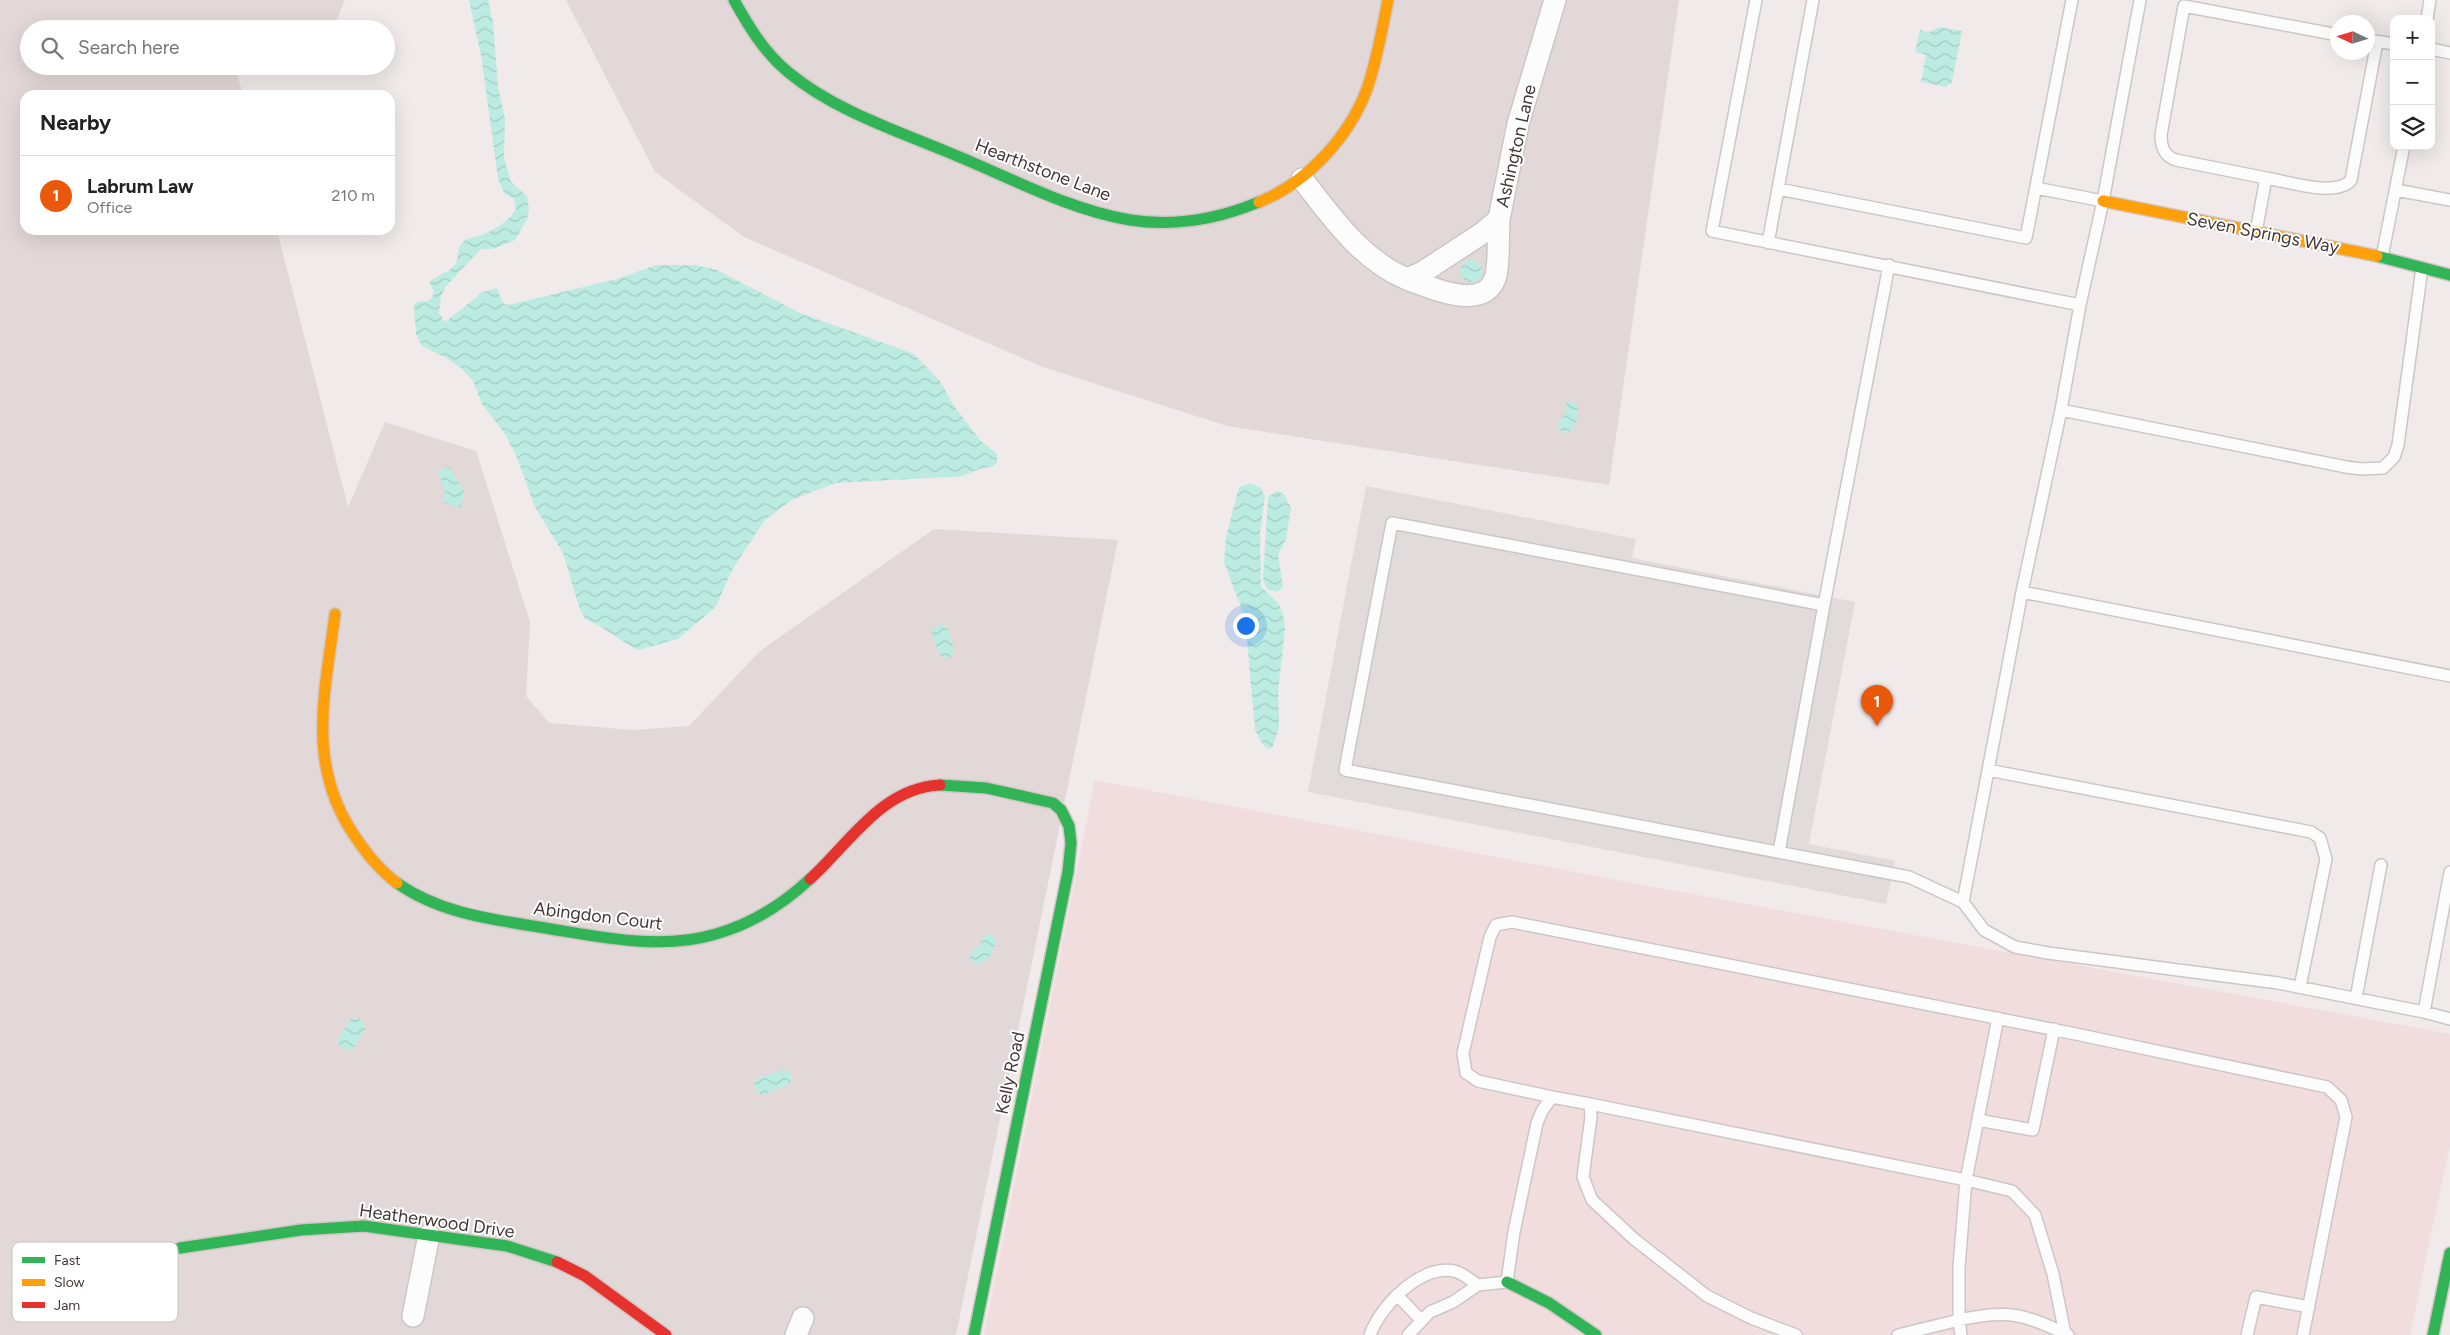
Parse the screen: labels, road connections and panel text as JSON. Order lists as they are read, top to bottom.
{
  "streets": {
    "street": [
      "Ashington Lane",
      "Hearthstone Lane",
      "Seven Springs Way",
      "Abingdon Court",
      "Kelly Road",
      "Heatherwood Drive"
    ]
  },
  "crossings": [
    ["Abingdon Court", "Kelly Road"]
  ],
  "legend": ["Fast", "Slow", "Jam"],
  "north": "left",
  "page": {
    "map_buttons": ["+", "−"],
    "search": "Search here",
    "heading": "Nearby",
    "list": [
      {
        "mark": "1",
        "name": "Labrum Law",
        "note": "Office",
        "value": "210 m"
      }
    ],
    "pins": "1"
  }
}
